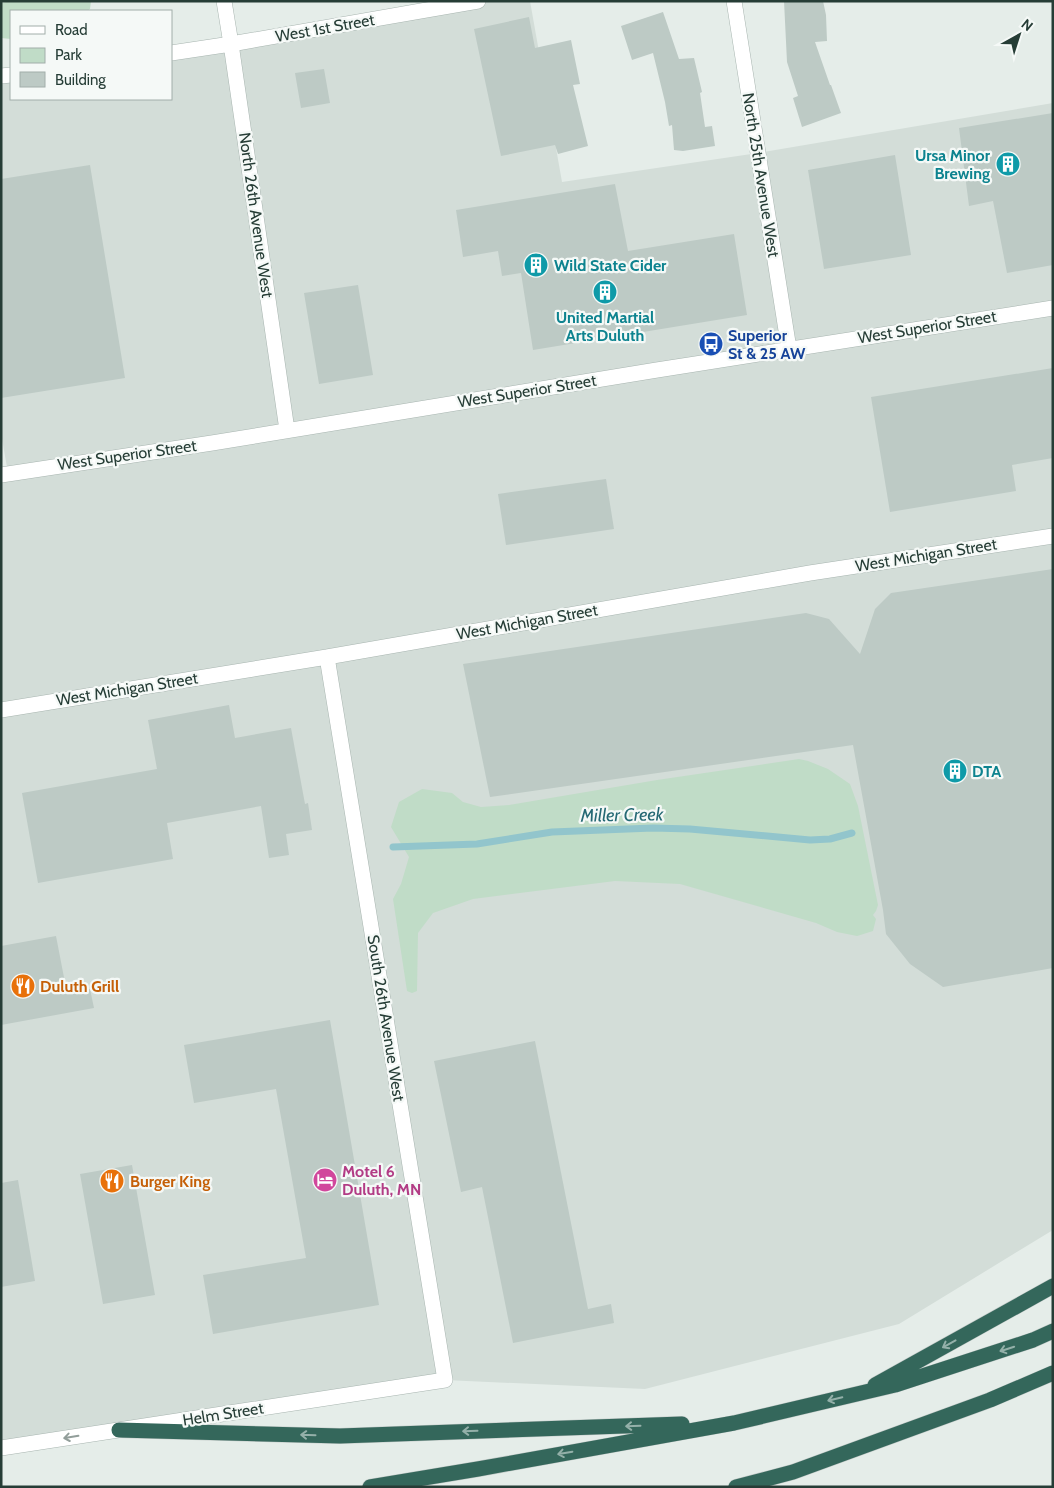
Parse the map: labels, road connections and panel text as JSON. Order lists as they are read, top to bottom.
{
  "streets": {
    "street": [
      "West 1st Street",
      "North 25th Avenue West",
      "North 26th Avenue West",
      "West Superior Street",
      "West Michigan Street",
      "South 26th Avenue West",
      "Helm Street"
    ]
  },
  "crossings": [
    ["West 1st Street", "North 26th Avenue West"],
    ["North 25th Avenue West", "West Superior Street"],
    ["North 26th Avenue West", "West Superior Street"],
    ["West Michigan Street", "South 26th Avenue West"],
    ["South 26th Avenue West", "Helm Street"]
  ],
  "water": ["Miller Creek"],
  "places": {
    "building": [
      "Ursa Minor Brewing",
      "Wild State Cider",
      "United Martial Arts Duluth",
      "DTA"
    ],
    "bus stop": ["Superior St & 25 AW"],
    "restaurant": ["Duluth Grill", "Burger King"],
    "hotel": ["Motel 6 Duluth, MN"]
  },
  "legend": ["Road", "Park", "Building"],
  "north": "top right"
}
